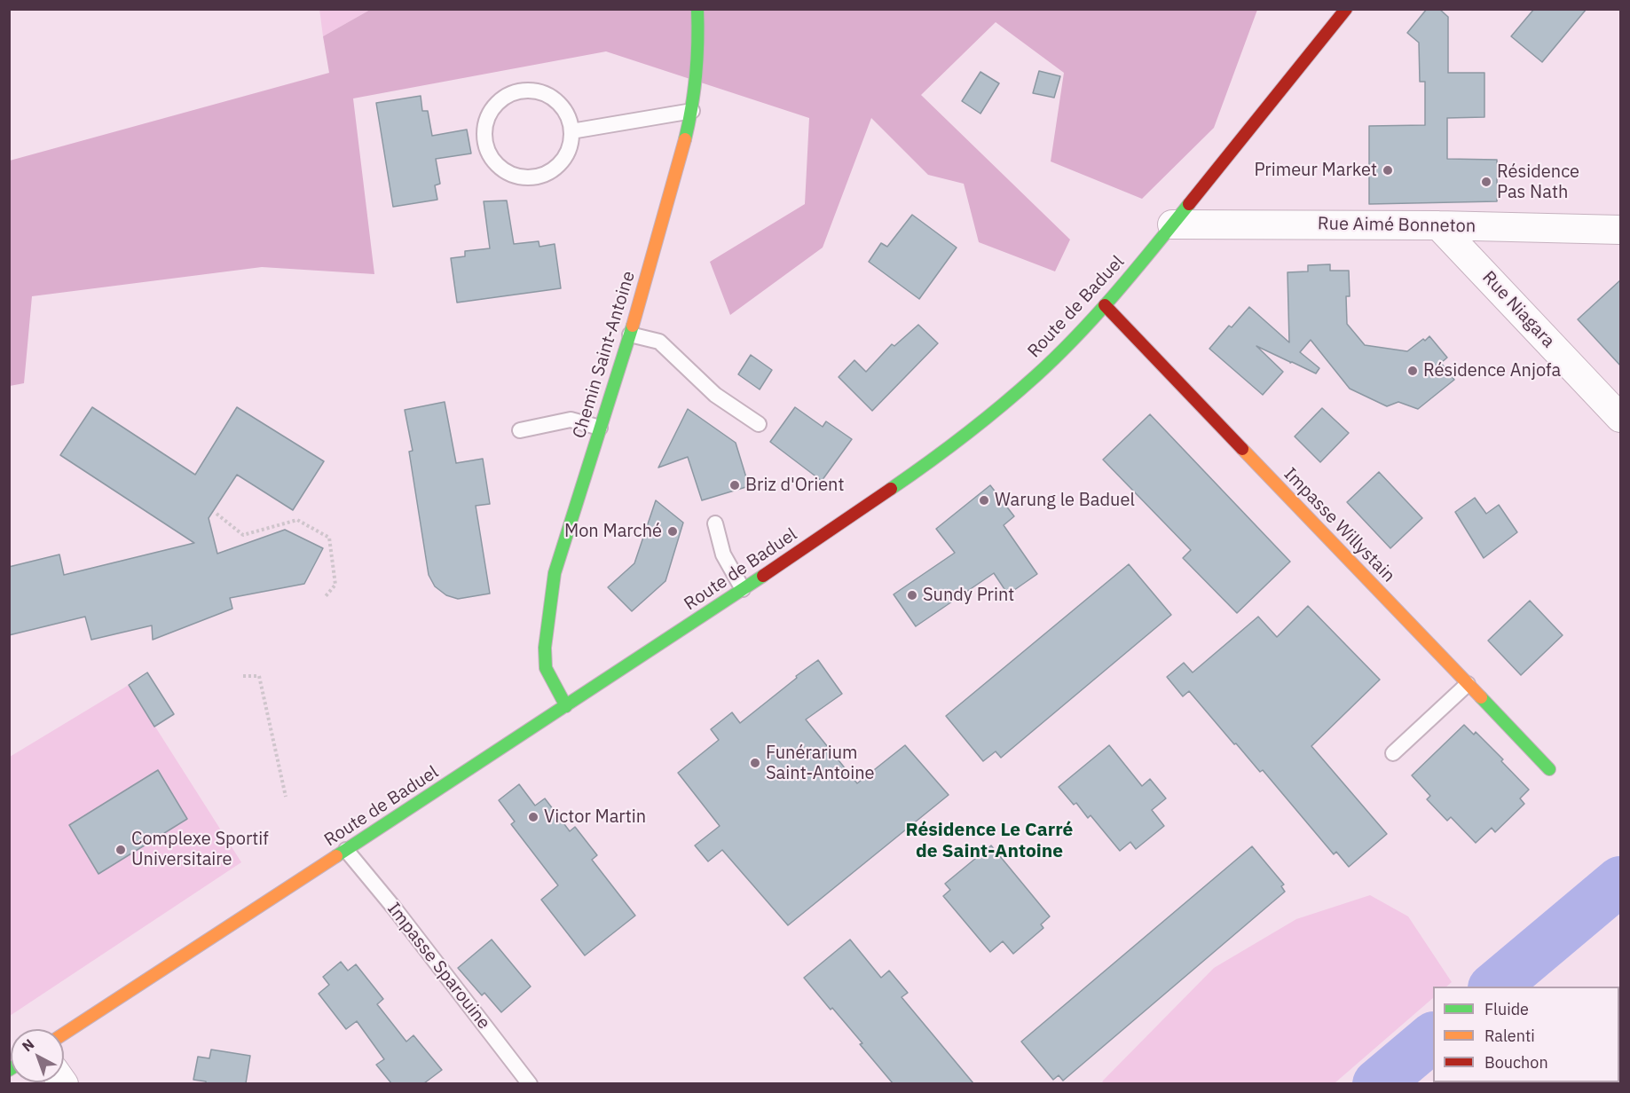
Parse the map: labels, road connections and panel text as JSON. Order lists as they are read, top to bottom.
{
  "streets": {
    "main road": ["Route de Baduel", "Chemin Saint-Antoine", "Impasse Willystain"],
    "street": ["Rue Aimé Bonneton", "Rue Niagara"],
    "lane": ["Impasse Sparouine"]
  },
  "crossings": [
    ["Rue Aimé Bonneton", "Route de Baduel"],
    ["Rue Aimé Bonneton", "Rue Niagara"],
    ["Route de Baduel", "Chemin Saint-Antoine"],
    ["Route de Baduel", "Impasse Willystain"],
    ["Route de Baduel", "Impasse Sparouine"]
  ],
  "districts": ["Résidence Le Carré de Saint-Antoine"],
  "places": [
    "Primeur Market",
    "Résidence Pas Nath",
    "Résidence Anjofa",
    "Briz d'Orient",
    "Warung le Baduel",
    "Mon Marché",
    "Sundy Print",
    "Funérarium Saint-Antoine",
    "Victor Martin",
    "Complexe Sportif Universitaire"
  ],
  "legend": ["Fluide", "Ralenti", "Bouchon"],
  "north": "top left"
}
